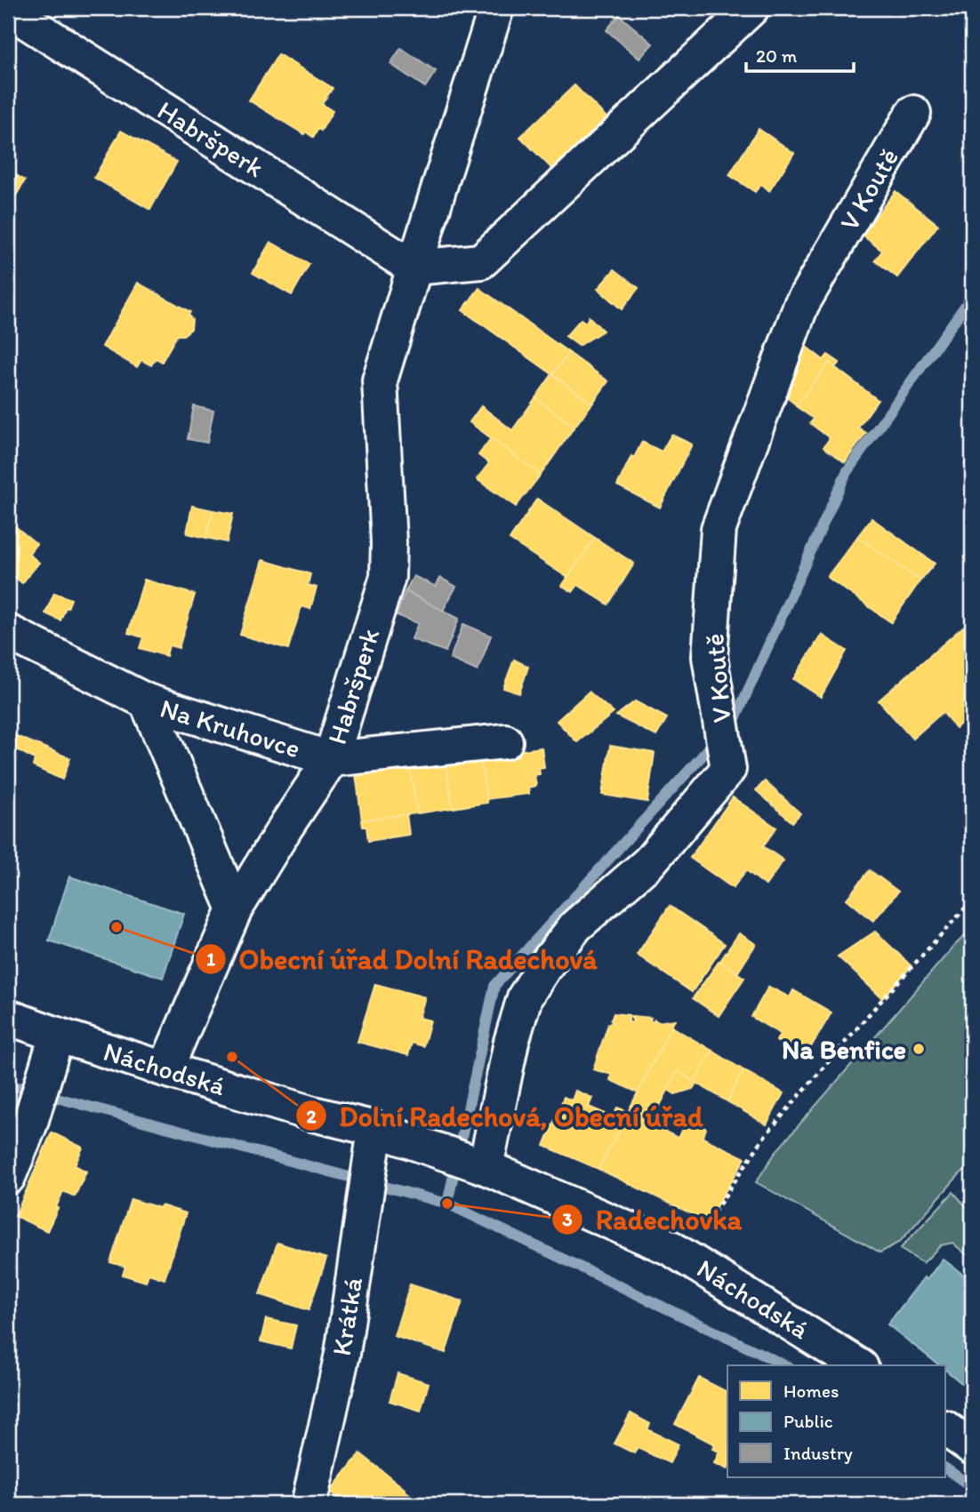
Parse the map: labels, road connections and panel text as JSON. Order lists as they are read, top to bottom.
{
  "streets": {
    "street": [
      "Habršperk",
      "V Koutě",
      "Na Kruhovce",
      "Náchodská",
      "Krátká"
    ]
  },
  "crossings": [
    ["Habršperk", "Na Kruhovce"],
    ["Habršperk", "Náchodská"],
    ["V Koutě", "Náchodská"],
    ["Náchodská", "Krátká"]
  ],
  "places": [
    "Obecní úřad Dolní Radechová",
    "Na Benfice",
    "Dolní Radechová, Obecní úřad",
    "Radechovka"
  ],
  "legend": ["Homes", "Public", "Industry"],
  "scale_bar": "20 m"
}
